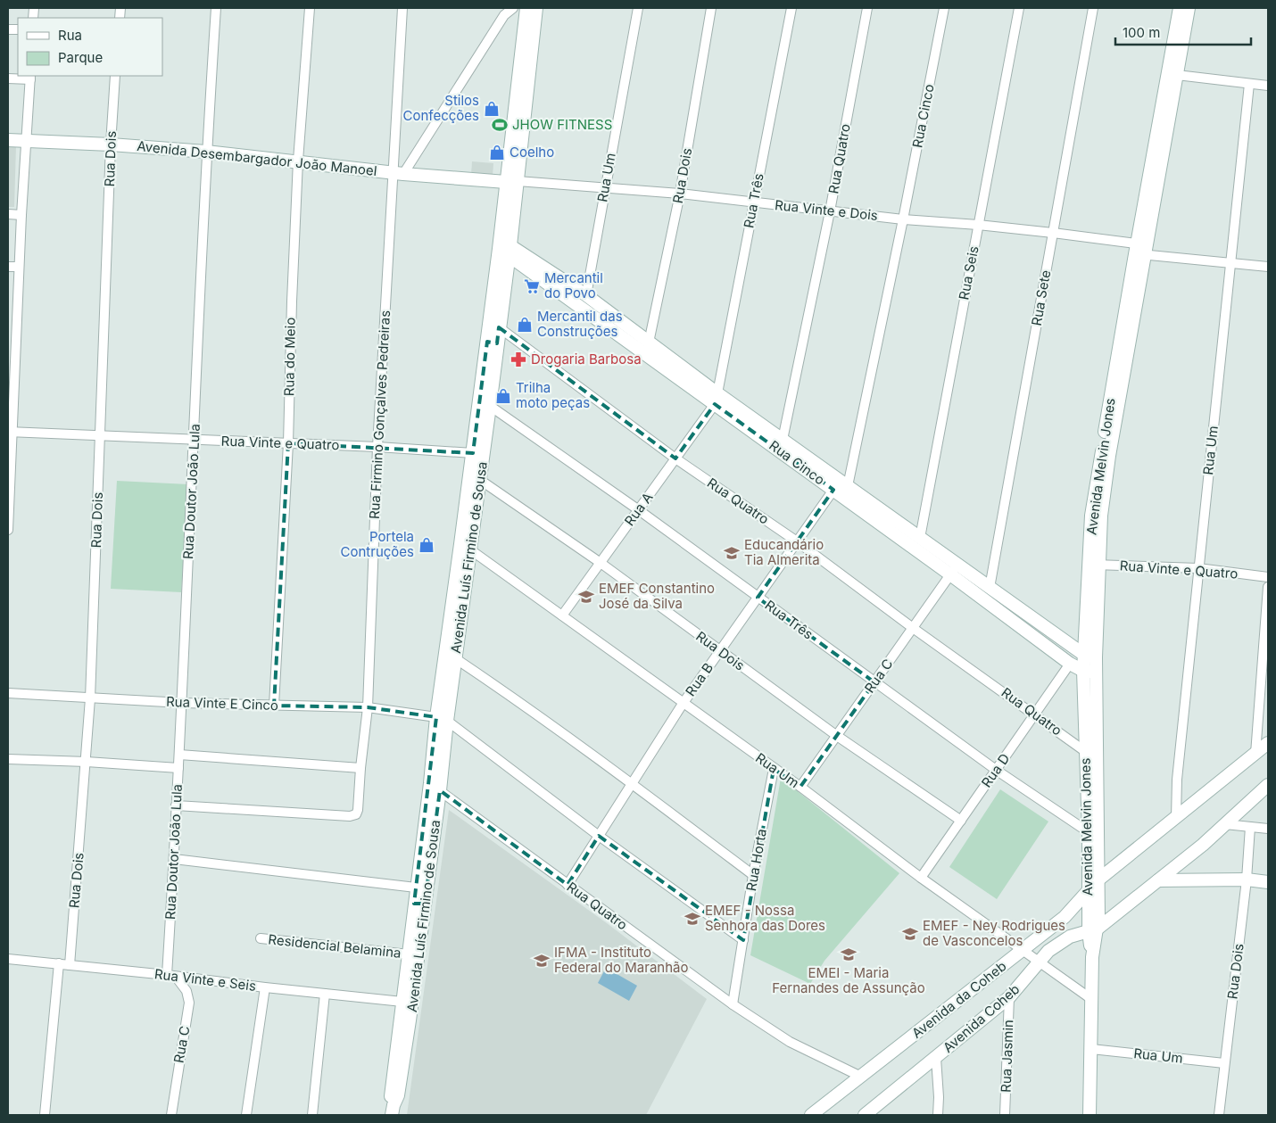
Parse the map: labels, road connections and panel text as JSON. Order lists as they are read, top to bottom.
{
  "streets": {
    "main road": [
      "Rua Cinco",
      "Avenida Desembargador João Manoel",
      "Avenida Melvin Jones",
      "Avenida Luís Firmino de Sousa",
      "Avenida da Coheb",
      "Avenida Coheb"
    ],
    "street": [
      "Rua Dois",
      "Rua Quatro",
      "Rua Um",
      "Rua Três",
      "Rua Vinte e Dois",
      "Rua Seis",
      "Rua Sete",
      "Rua do Meio",
      "Rua Firmino Gonçalves Pedreiras",
      "Rua Vinte e Quatro",
      "Rua Doutor João Lula",
      "Rua A",
      "Rua C",
      "Rua B",
      "Rua Vinte E Cinco",
      "Rua D",
      "Rua Horta",
      "Residencial Belamina",
      "Rua Vinte e Seis",
      "Rua Jasmin"
    ]
  },
  "crossings": [
    ["Rua Cinco", "Rua Dois"],
    ["Rua Cinco", "Rua Quatro"],
    ["Rua Cinco", "Rua Um"],
    ["Rua Cinco", "Rua Três"],
    ["Rua Cinco", "Rua Vinte e Dois"],
    ["Rua Cinco", "Rua Seis"],
    ["Rua Cinco", "Rua Sete"],
    ["Rua Cinco", "Avenida Melvin Jones"],
    ["Rua Cinco", "Rua A"],
    ["Rua Cinco", "Avenida Luís Firmino de Sousa"],
    ["Rua Cinco", "Rua C"],
    ["Rua Cinco", "Rua B"],
    ["Rua Cinco", "Rua D"],
    ["Rua Dois", "Avenida Desembargador João Manoel"],
    ["Rua Dois", "Rua Um"],
    ["Rua Dois", "Rua Vinte e Dois"],
    ["Rua Dois", "Rua Vinte e Quatro"],
    ["Rua Dois", "Rua A"],
    ["Rua Dois", "Avenida Luís Firmino de Sousa"],
    ["Rua Dois", "Rua C"],
    ["Rua Dois", "Rua B"],
    ["Rua Dois", "Rua Vinte E Cinco"],
    ["Rua Dois", "Rua D"],
    ["Rua Dois", "Rua Vinte e Seis"],
    ["Avenida Desembargador João Manoel", "Rua Vinte e Dois"],
    ["Avenida Desembargador João Manoel", "Rua do Meio"],
    ["Avenida Desembargador João Manoel", "Rua Firmino Gonçalves Pedreiras"],
    ["Avenida Desembargador João Manoel", "Rua Doutor João Lula"],
    ["Avenida Desembargador João Manoel", "Avenida Luís Firmino de Sousa"],
    ["Rua Quatro", "Rua Vinte e Dois"],
    ["Rua Quatro", "Avenida Melvin Jones"],
    ["Rua Quatro", "Rua A"],
    ["Rua Quatro", "Avenida Luís Firmino de Sousa"],
    ["Rua Quatro", "Rua C"],
    ["Rua Quatro", "Rua B"],
    ["Rua Quatro", "Rua D"],
    ["Rua Quatro", "Rua Horta"],
    ["Rua Quatro", "Avenida da Coheb"],
    ["Rua Um", "Rua Vinte e Dois"],
    ["Rua Um", "Rua Vinte e Quatro"],
    ["Rua Um", "Avenida Melvin Jones"],
    ["Rua Um", "Rua A"],
    ["Rua Um", "Avenida Luís Firmino de Sousa"],
    ["Rua Um", "Rua C"],
    ["Rua Um", "Rua B"],
    ["Rua Um", "Rua D"],
    ["Rua Um", "Rua Horta"],
    ["Rua Um", "Avenida da Coheb"],
    ["Rua Um", "Avenida Coheb"],
    ["Rua Três", "Rua Vinte e Dois"],
    ["Rua Três", "Avenida Melvin Jones"],
    ["Rua Três", "Rua A"],
    ["Rua Três", "Avenida Luís Firmino de Sousa"],
    ["Rua Três", "Rua C"],
    ["Rua Três", "Rua B"],
    ["Rua Três", "Rua D"],
    ["Rua Vinte e Dois", "Rua Seis"],
    ["Rua Vinte e Dois", "Rua Sete"],
    ["Rua Vinte e Dois", "Avenida Melvin Jones"],
    ["Rua Vinte e Dois", "Avenida Luís Firmino de Sousa"],
    ["Rua do Meio", "Rua Vinte e Quatro"],
    ["Rua do Meio", "Rua Vinte E Cinco"],
    ["Rua Firmino Gonçalves Pedreiras", "Rua Vinte e Quatro"],
    ["Rua Firmino Gonçalves Pedreiras", "Rua Doutor João Lula"],
    ["Rua Firmino Gonçalves Pedreiras", "Rua Vinte E Cinco"],
    ["Rua Vinte e Quatro", "Avenida Melvin Jones"],
    ["Rua Vinte e Quatro", "Rua Doutor João Lula"],
    ["Rua Vinte e Quatro", "Avenida Luís Firmino de Sousa"],
    ["Avenida Melvin Jones", "Avenida da Coheb"],
    ["Avenida Melvin Jones", "Avenida Coheb"],
    ["Rua Doutor João Lula", "Rua C"],
    ["Rua Doutor João Lula", "Rua Vinte E Cinco"],
    ["Rua Doutor João Lula", "Rua Vinte e Seis"],
    ["Avenida Luís Firmino de Sousa", "Rua Vinte E Cinco"],
    ["Avenida Luís Firmino de Sousa", "Residencial Belamina"],
    ["Avenida Luís Firmino de Sousa", "Rua Vinte e Seis"],
    ["Rua C", "Rua Vinte e Seis"],
    ["Avenida Coheb", "Rua Jasmin"]
  ],
  "places": {
    "shop": [
      "Stilos Confecções",
      "Coelho",
      "Mercantil das Construções",
      "Trilha moto peças",
      "Portela Contruções"
    ],
    "sports": ["JHOW FITNESS"],
    "supermarket": ["Mercantil do Povo"],
    "pharmacy": ["Drogaria Barbosa"],
    "school or university": [
      "Educandário Tia Almerita",
      "EMEF Constantino José da Silva",
      "EMEF - Nossa Senhora das Dores",
      "EMEF - Ney Rodrigues de Vasconcelos",
      "EMEI - Maria Fernandes de Assunção",
      "IFMA - Instituto Federal do Maranhão"
    ]
  },
  "legend": ["Rua", "Parque"],
  "scale_bar": "100 m"
}
